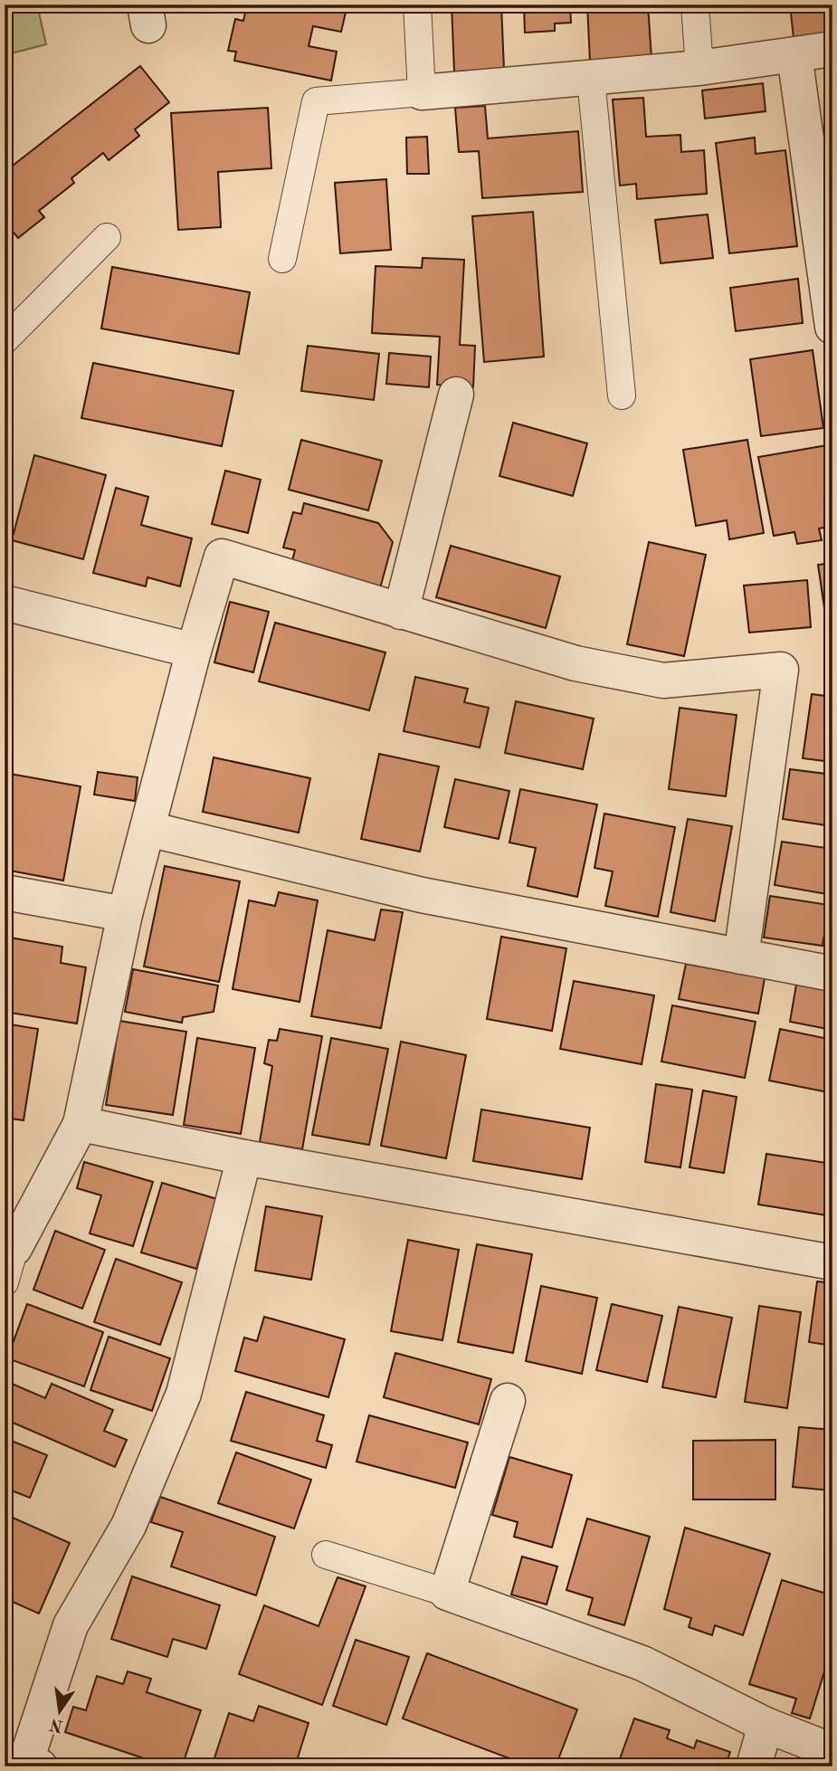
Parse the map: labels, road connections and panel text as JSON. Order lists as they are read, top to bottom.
{
  "north": "bottom"
}
